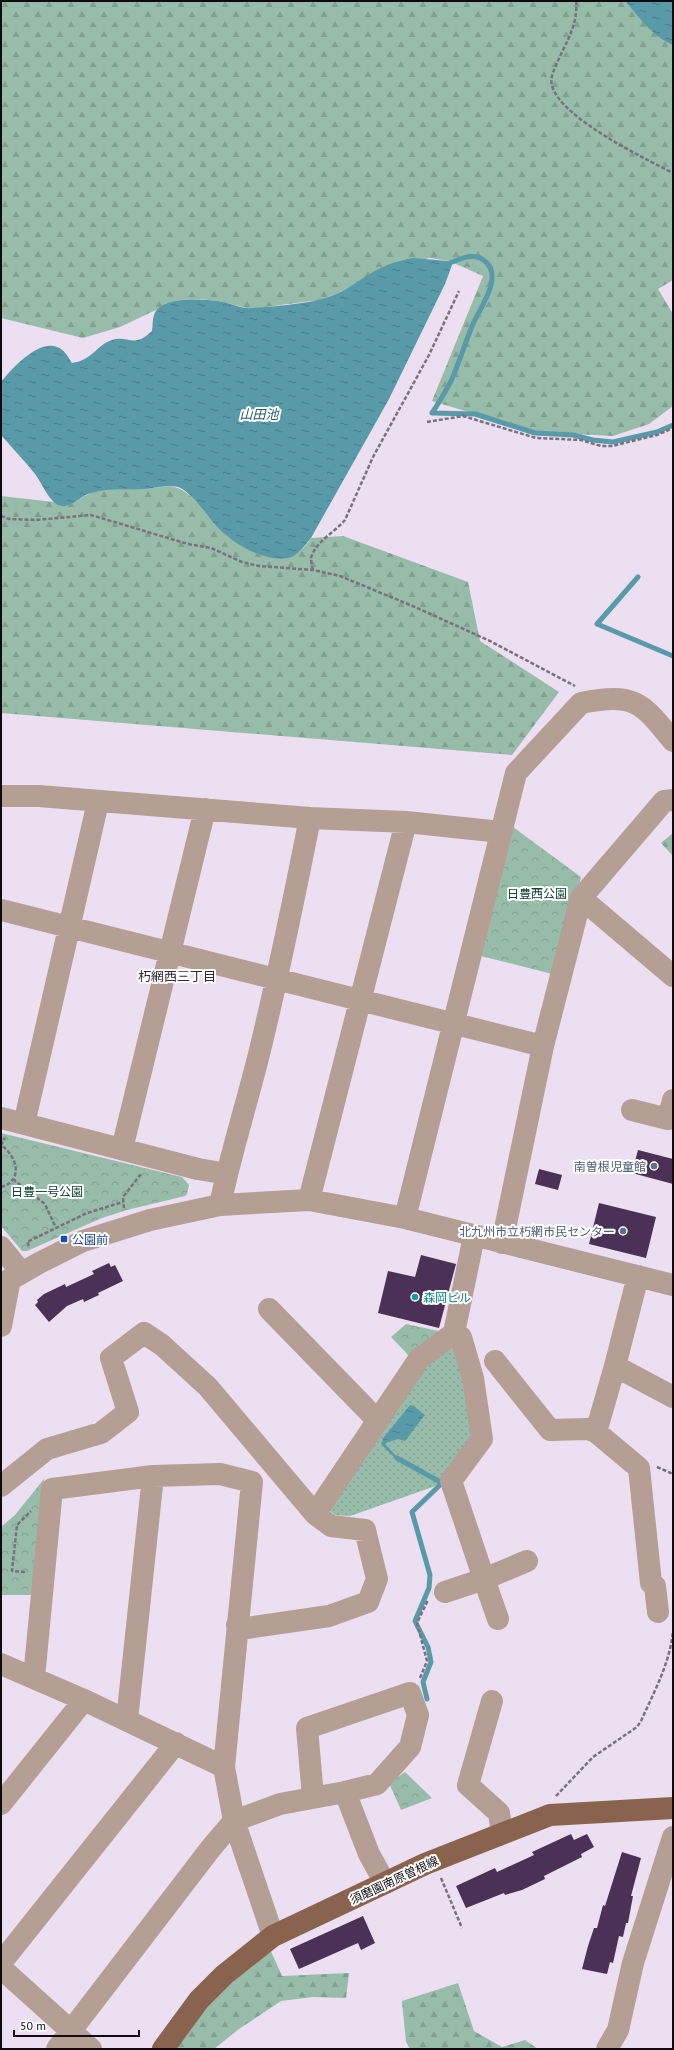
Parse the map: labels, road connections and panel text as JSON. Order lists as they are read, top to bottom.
{
  "streets": {
    "main road": ["須磨園南原曽根線"]
  },
  "districts": ["朽網西三丁目"],
  "water": ["山田池"],
  "parks": ["日豊西公園", "日豊一号公園"],
  "places": {
    "other": ["南曽根児童館", "北九州市立朽網市民センター", "森岡ビル"],
    "transit": ["公園前"]
  },
  "scale_bar": "50 m"
}
